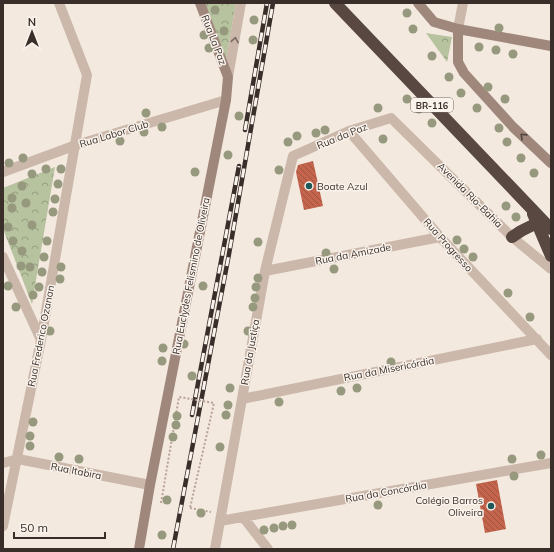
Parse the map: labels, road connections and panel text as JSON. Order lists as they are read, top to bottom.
{
  "streets": {
    "highway": ["BR-116"],
    "street": [
      "Rua La Paz",
      "Rua Labor Club",
      "Rua da Paz",
      "Avenida Rio-Bahia",
      "Rua Progresso",
      "Rua da Amizade",
      "Rua Euclydes Felismino de Oliveira",
      "Rua Frederico Ozanan",
      "Rua da Justiça",
      "Rua da Misericórdia",
      "Rua Itabira",
      "Rua da Concórdia"
    ]
  },
  "crossings": [
    ["Rua La Paz", "Rua Euclydes Felismino de Oliveira"],
    ["Rua Labor Club", "Rua Euclydes Felismino de Oliveira"],
    ["Rua Labor Club", "Rua Frederico Ozanan"],
    ["Rua da Paz", "Avenida Rio-Bahia"],
    ["Rua da Paz", "Rua Progresso"],
    ["Rua da Paz", "Rua da Justiça"],
    ["Rua Progresso", "Rua da Amizade"],
    ["Rua Progresso", "Rua da Misericórdia"],
    ["Rua da Amizade", "Rua da Justiça"],
    ["Rua Euclydes Felismino de Oliveira", "Rua Itabira"],
    ["Rua Frederico Ozanan", "Rua Itabira"],
    ["Rua da Justiça", "Rua da Misericórdia"],
    ["Rua da Justiça", "Rua da Concórdia"]
  ],
  "places": ["Boate Azul", "Colégio Barros Oliveira"],
  "scale_bar": "50 m",
  "north": "top"
}
